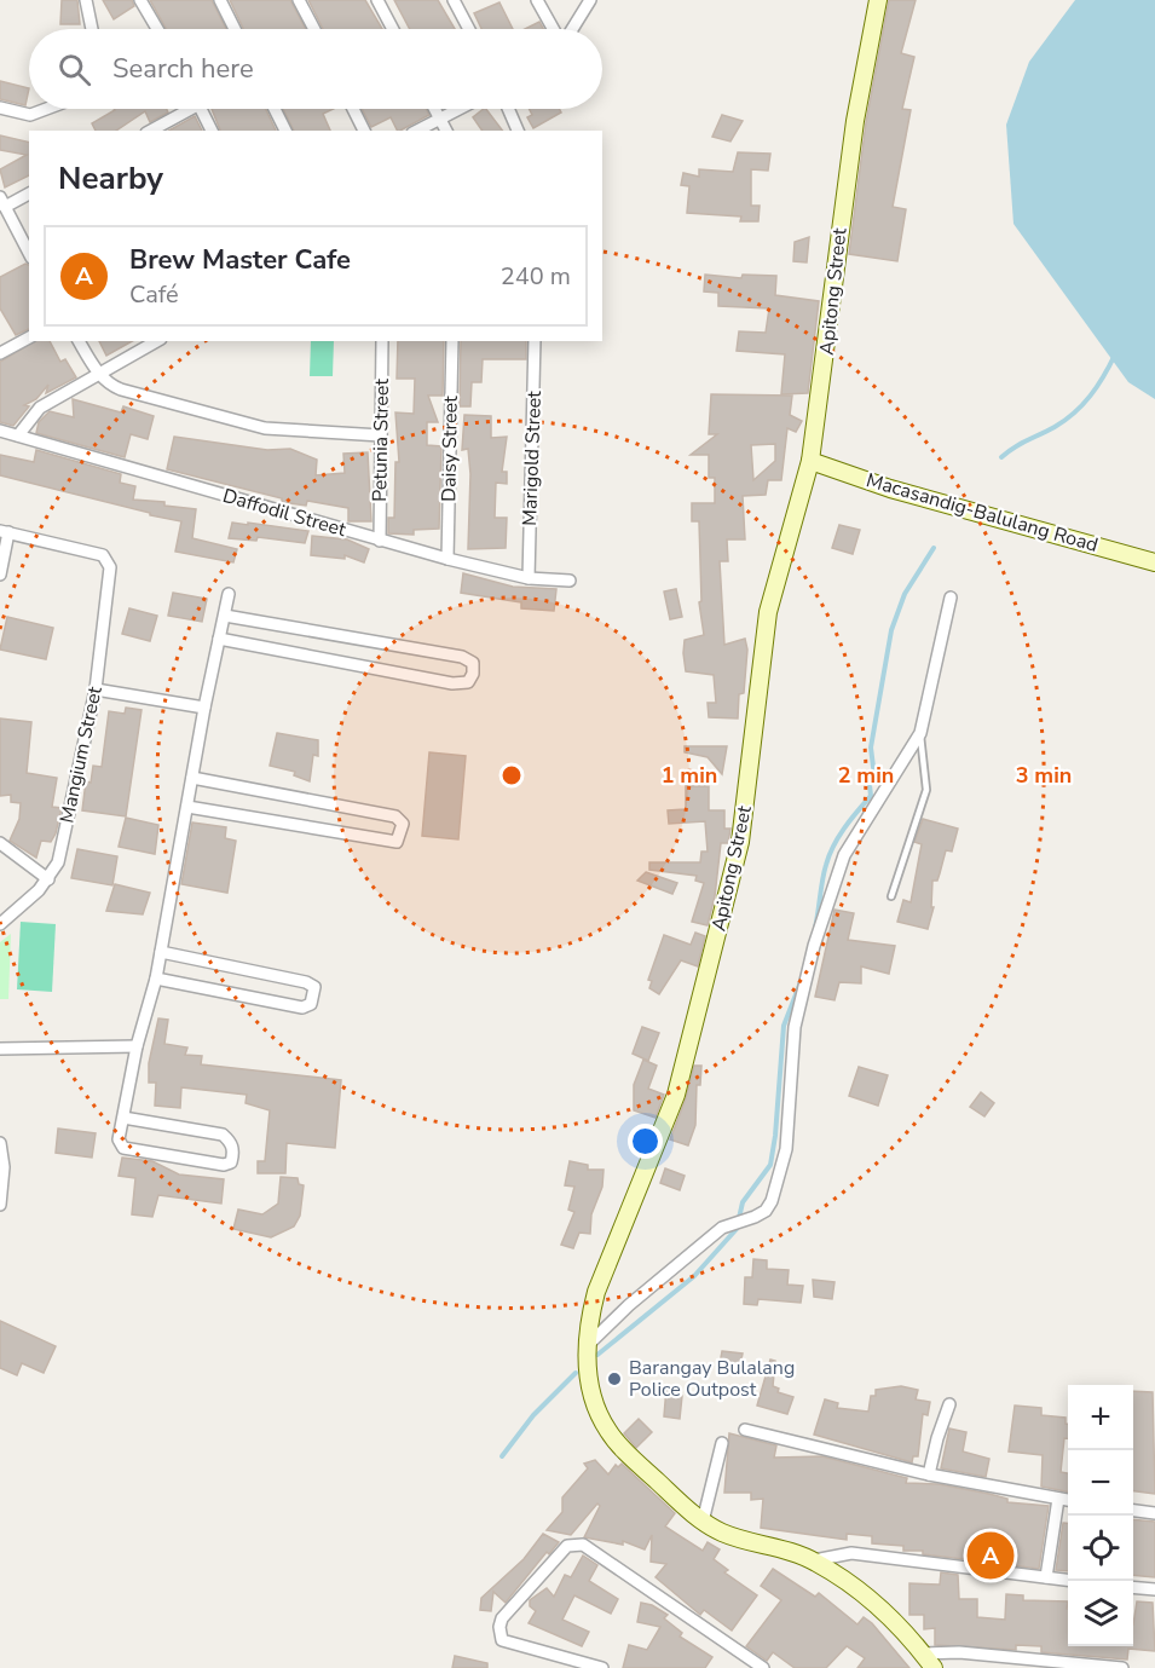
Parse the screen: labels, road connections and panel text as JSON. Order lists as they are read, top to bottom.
{
  "streets": {
    "street": [
      "Apitong Street",
      "Petunia Street",
      "Daisy Street",
      "Marigold Street",
      "Daffodil Street",
      "Macasandig-Balulang Road",
      "Mangium Street"
    ]
  },
  "crossings": [
    ["Apitong Street", "Macasandig-Balulang Road"],
    ["Petunia Street", "Daffodil Street"],
    ["Daisy Street", "Daffodil Street"],
    ["Marigold Street", "Daffodil Street"]
  ],
  "places": ["Barangay Bulalang Police Outpost"],
  "page": {
    "search": "Search here",
    "heading": "Nearby",
    "list": [
      {
        "mark": "A",
        "name": "Brew Master Cafe",
        "note": "Café",
        "value": "240 m"
      }
    ],
    "map_buttons": ["+", "−"],
    "pins": "A"
  },
  "rings": ["1 min", "2 min", "3 min"]
}
